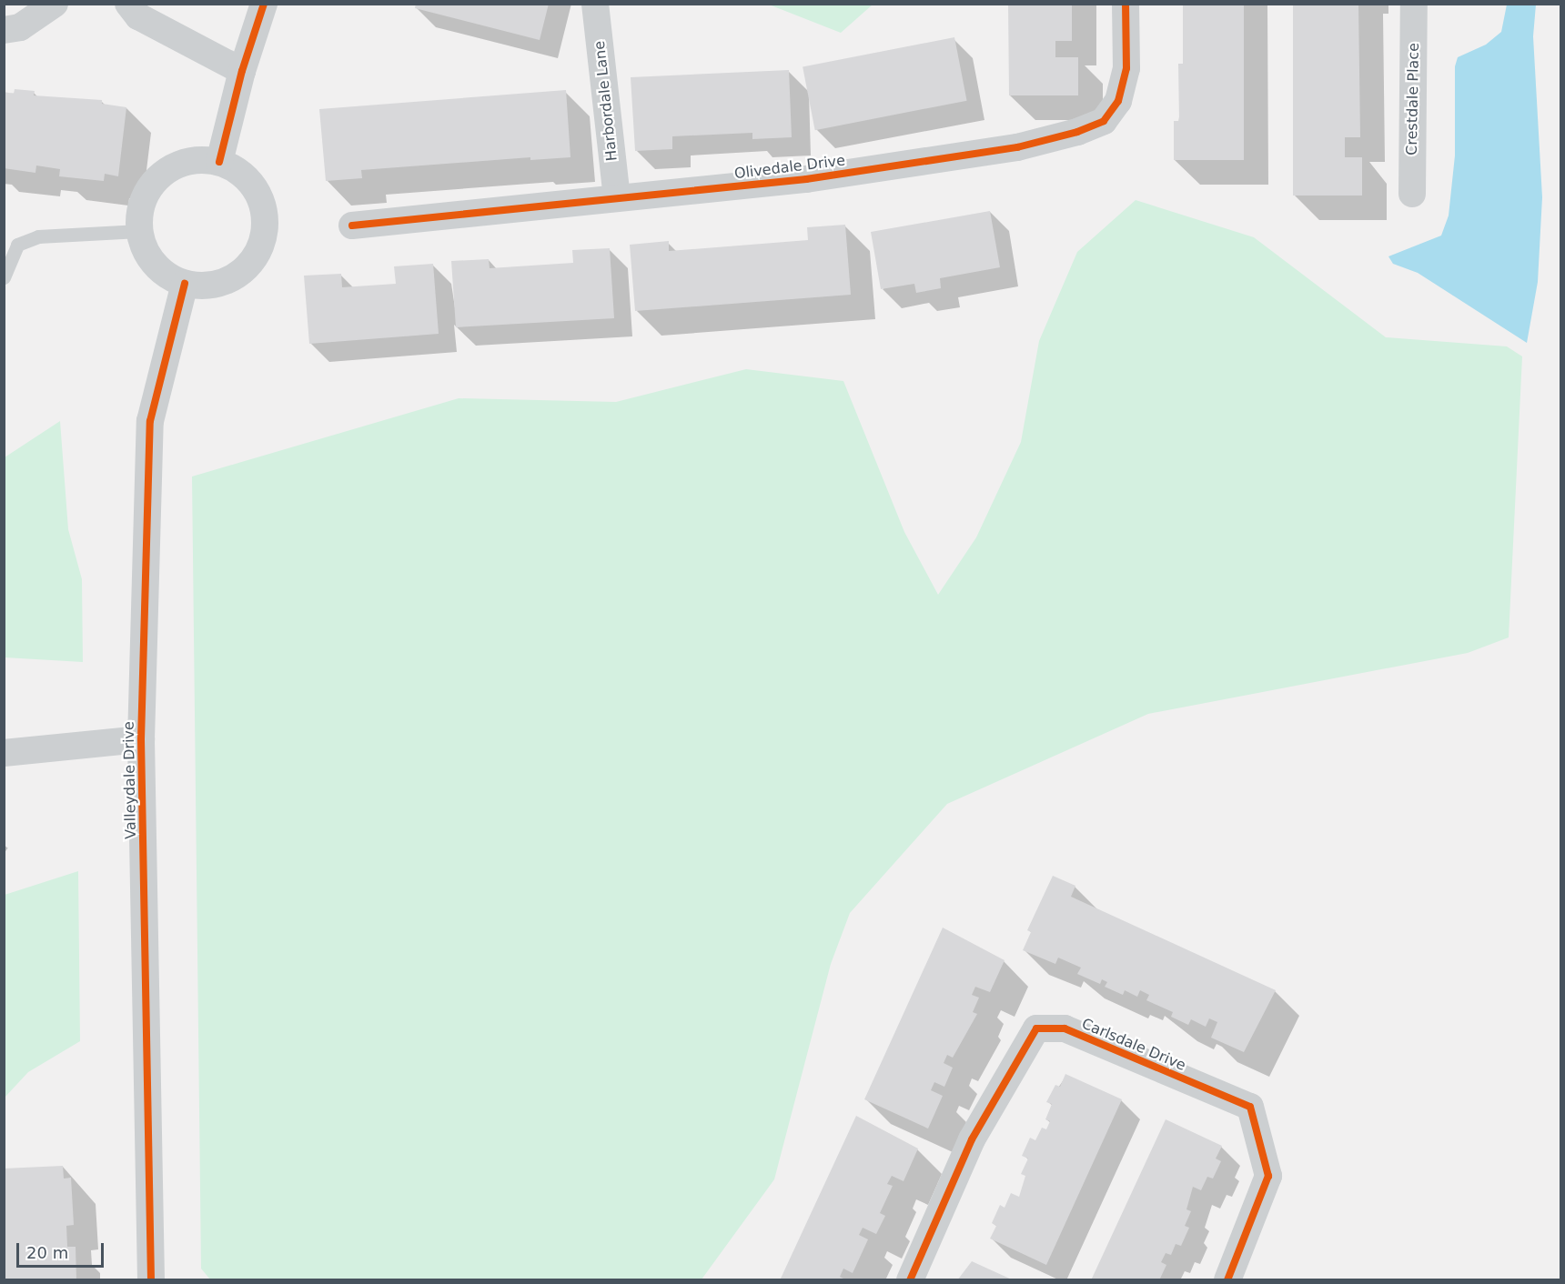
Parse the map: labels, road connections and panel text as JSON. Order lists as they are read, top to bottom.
{
  "streets": {
    "street": [
      "Crestdale Place",
      "Harbordale Lane",
      "Olivedale Drive",
      "Valleydale Drive",
      "Carlsdale Drive"
    ]
  },
  "crossings": [
    ["Harbordale Lane", "Olivedale Drive"]
  ],
  "scale_bar": "20 m"
}
